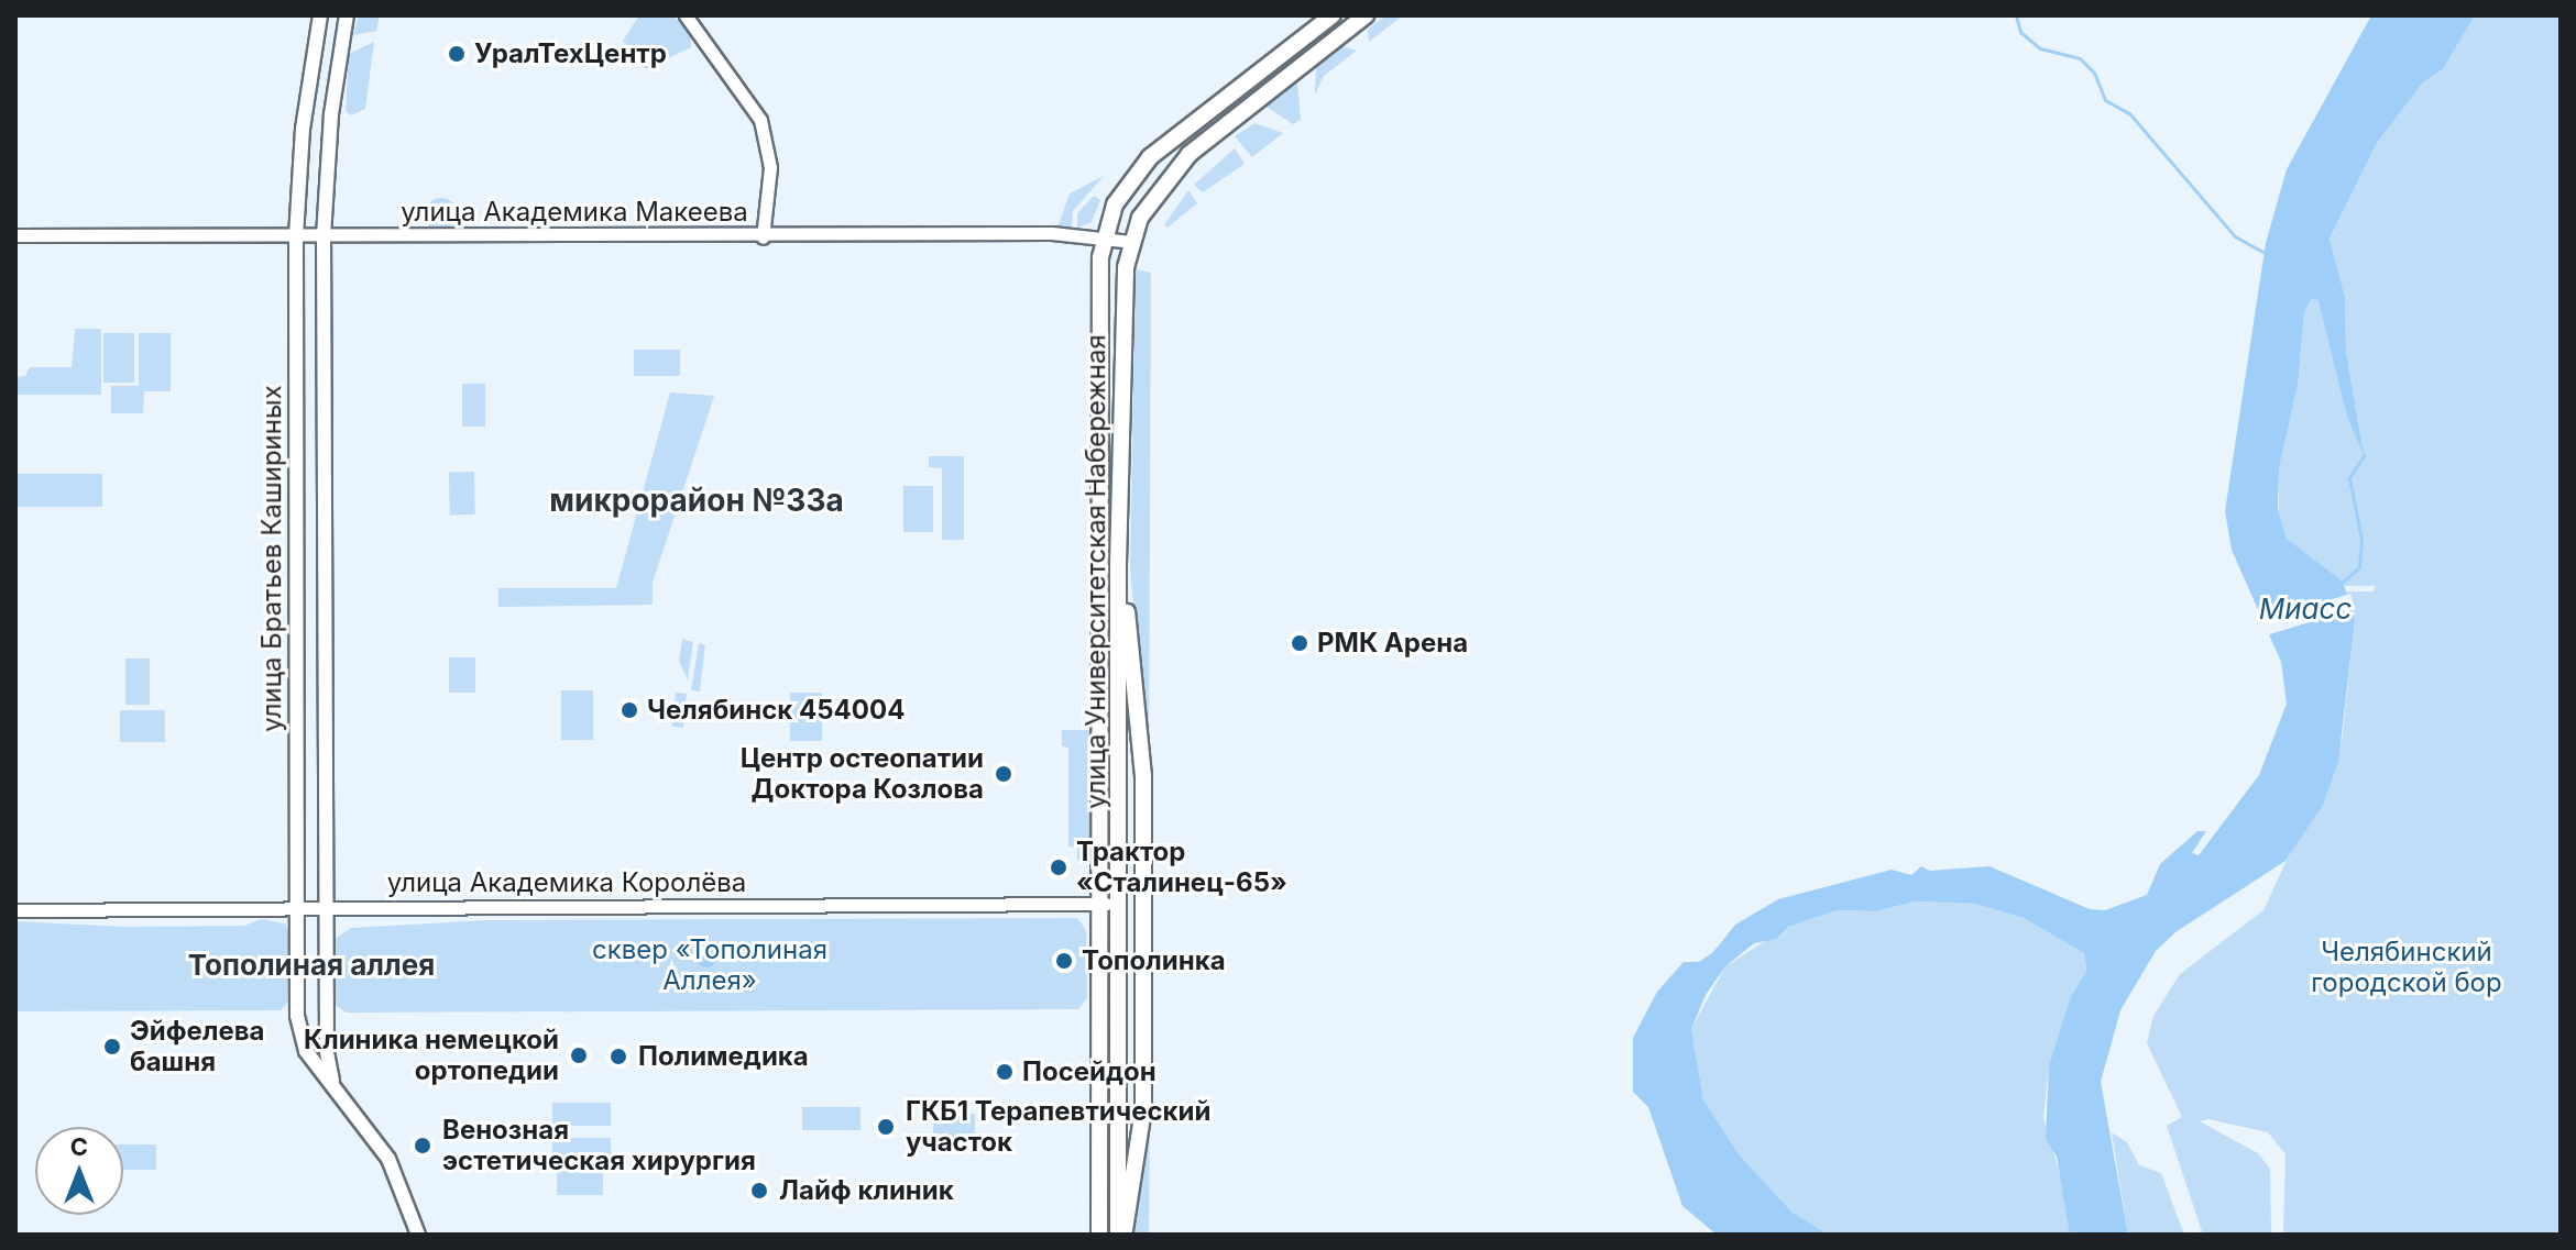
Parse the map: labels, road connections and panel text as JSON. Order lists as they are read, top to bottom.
{
  "streets": {
    "main road": ["улица Братьев Кашириных", "улица Университетская Набережная"],
    "street": ["улица Академика Макеева", "улица Академика Королёва"]
  },
  "crossings": [
    ["улица Академика Макеева", "улица Братьев Кашириных"],
    ["улица Академика Макеева", "улица Университетская Набережная"],
    ["улица Братьев Кашириных", "улица Академика Королёва"],
    ["улица Университетская Набережная", "улица Академика Королёва"]
  ],
  "districts": ["микрорайон №33а", "Тополиная аллея"],
  "water": ["Миасс"],
  "parks": ["сквер «Тополиная Аллея»", "Челябинский городской бор"],
  "places": [
    "УралТехЦентр",
    "РМК Арена",
    "Челябинск 454004",
    "Центр остеопатии Доктора Козлова",
    "Трактор «Сталинец-65»",
    "Тополинка",
    "Эйфелева башня",
    "Клиника немецкой ортопедии",
    "Полимедика",
    "Посейдон",
    "ГКБ1 Терапевтический участок",
    "Венозная эстетическая хирургия",
    "Лайф клиник"
  ],
  "north": "top"
}
